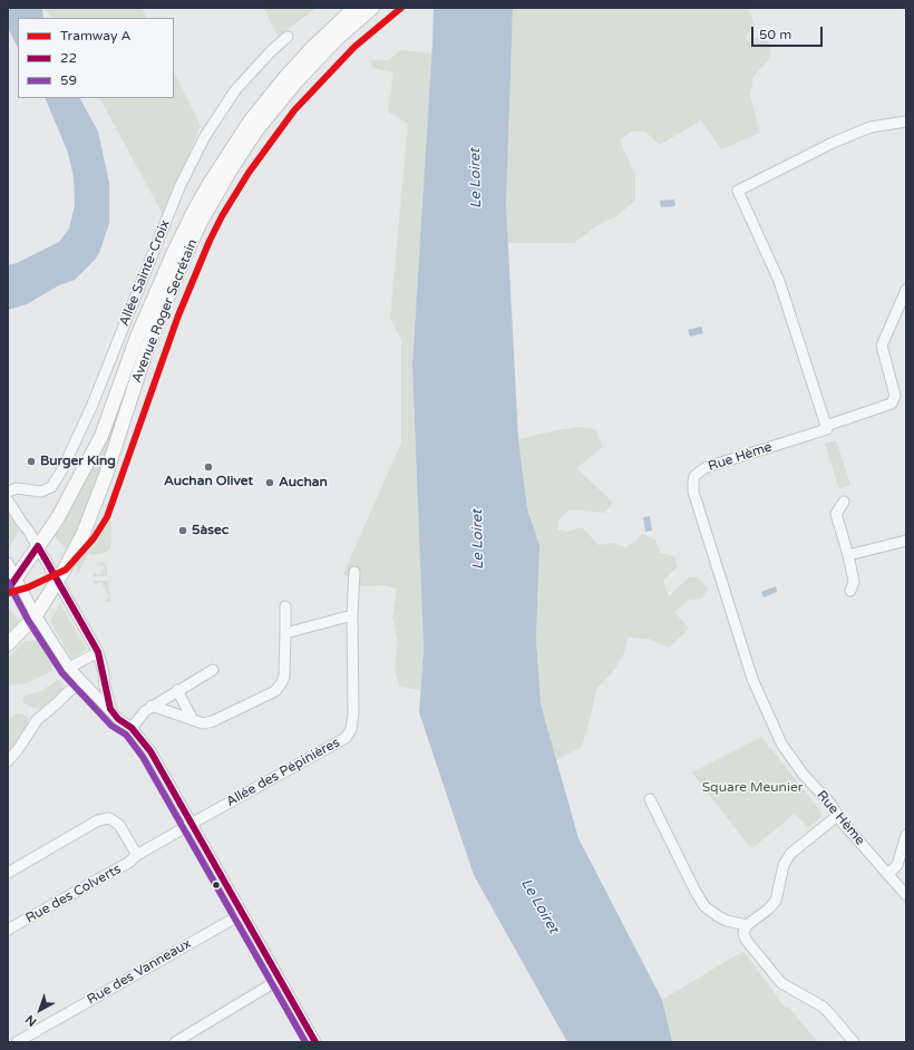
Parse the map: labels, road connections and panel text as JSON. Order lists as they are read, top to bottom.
{
  "streets": {
    "main road": ["Avenue Roger Secrétain"],
    "street": [
      "Allée Sainte-Croix",
      "Rue Hème",
      "Allée des Pépinières",
      "Rue des Colverts",
      "Rue des Vanneaux"
    ]
  },
  "crossings": [
    ["Allée des Pépinières", "Rue des Colverts"]
  ],
  "water": ["Le Loiret"],
  "parks": ["Square Meunier"],
  "places": [
    "Burger King",
    "Auchan Olivet",
    "Auchan",
    "5àsec"
  ],
  "lines": ["tram line A", "transit line 22", "transit line 59"],
  "legend": ["Tramway A", "22", "59"],
  "scale_bar": "50 m",
  "north": "bottom left"
}
